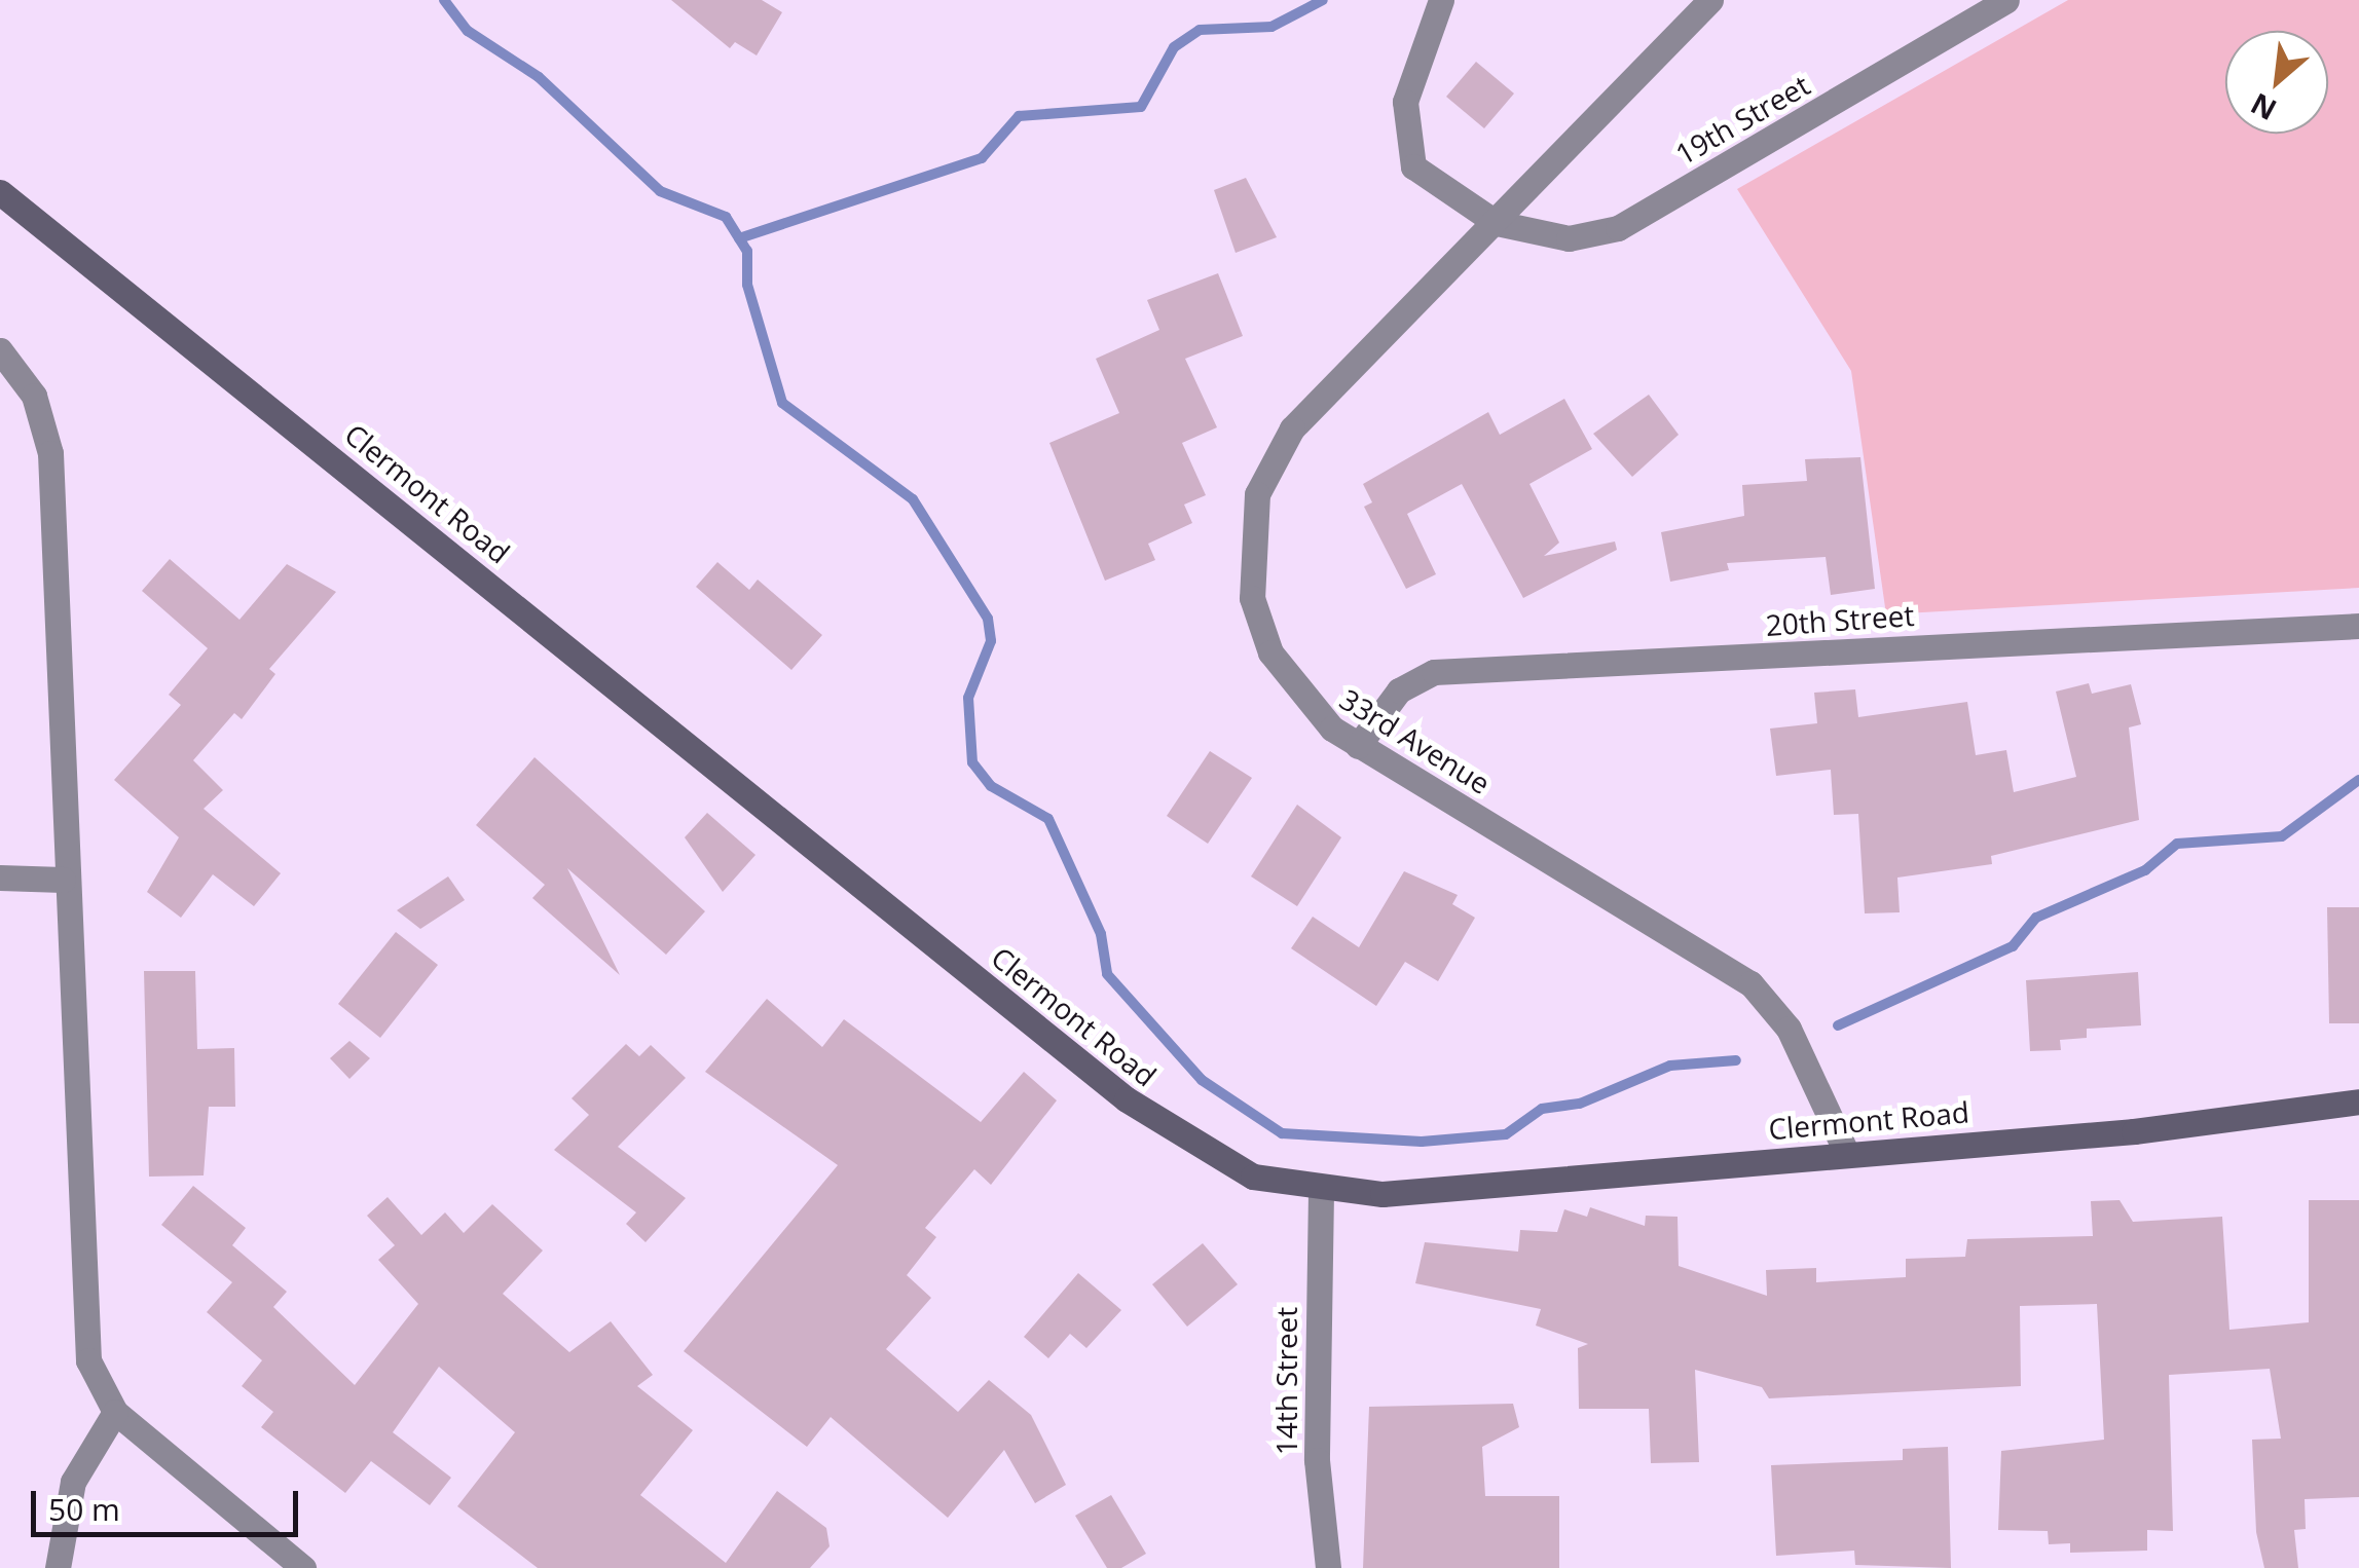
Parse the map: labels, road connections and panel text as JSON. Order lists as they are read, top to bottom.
{
  "streets": {
    "street": [
      "19th Street",
      "Clermont Road",
      "20th Street",
      "33rd Avenue",
      "14th Street"
    ]
  },
  "crossings": [
    ["19th Street", "33rd Avenue"],
    ["Clermont Road", "33rd Avenue"],
    ["Clermont Road", "14th Street"],
    ["20th Street", "33rd Avenue"]
  ],
  "scale_bar": "50 m",
  "north": "bottom left"
}
